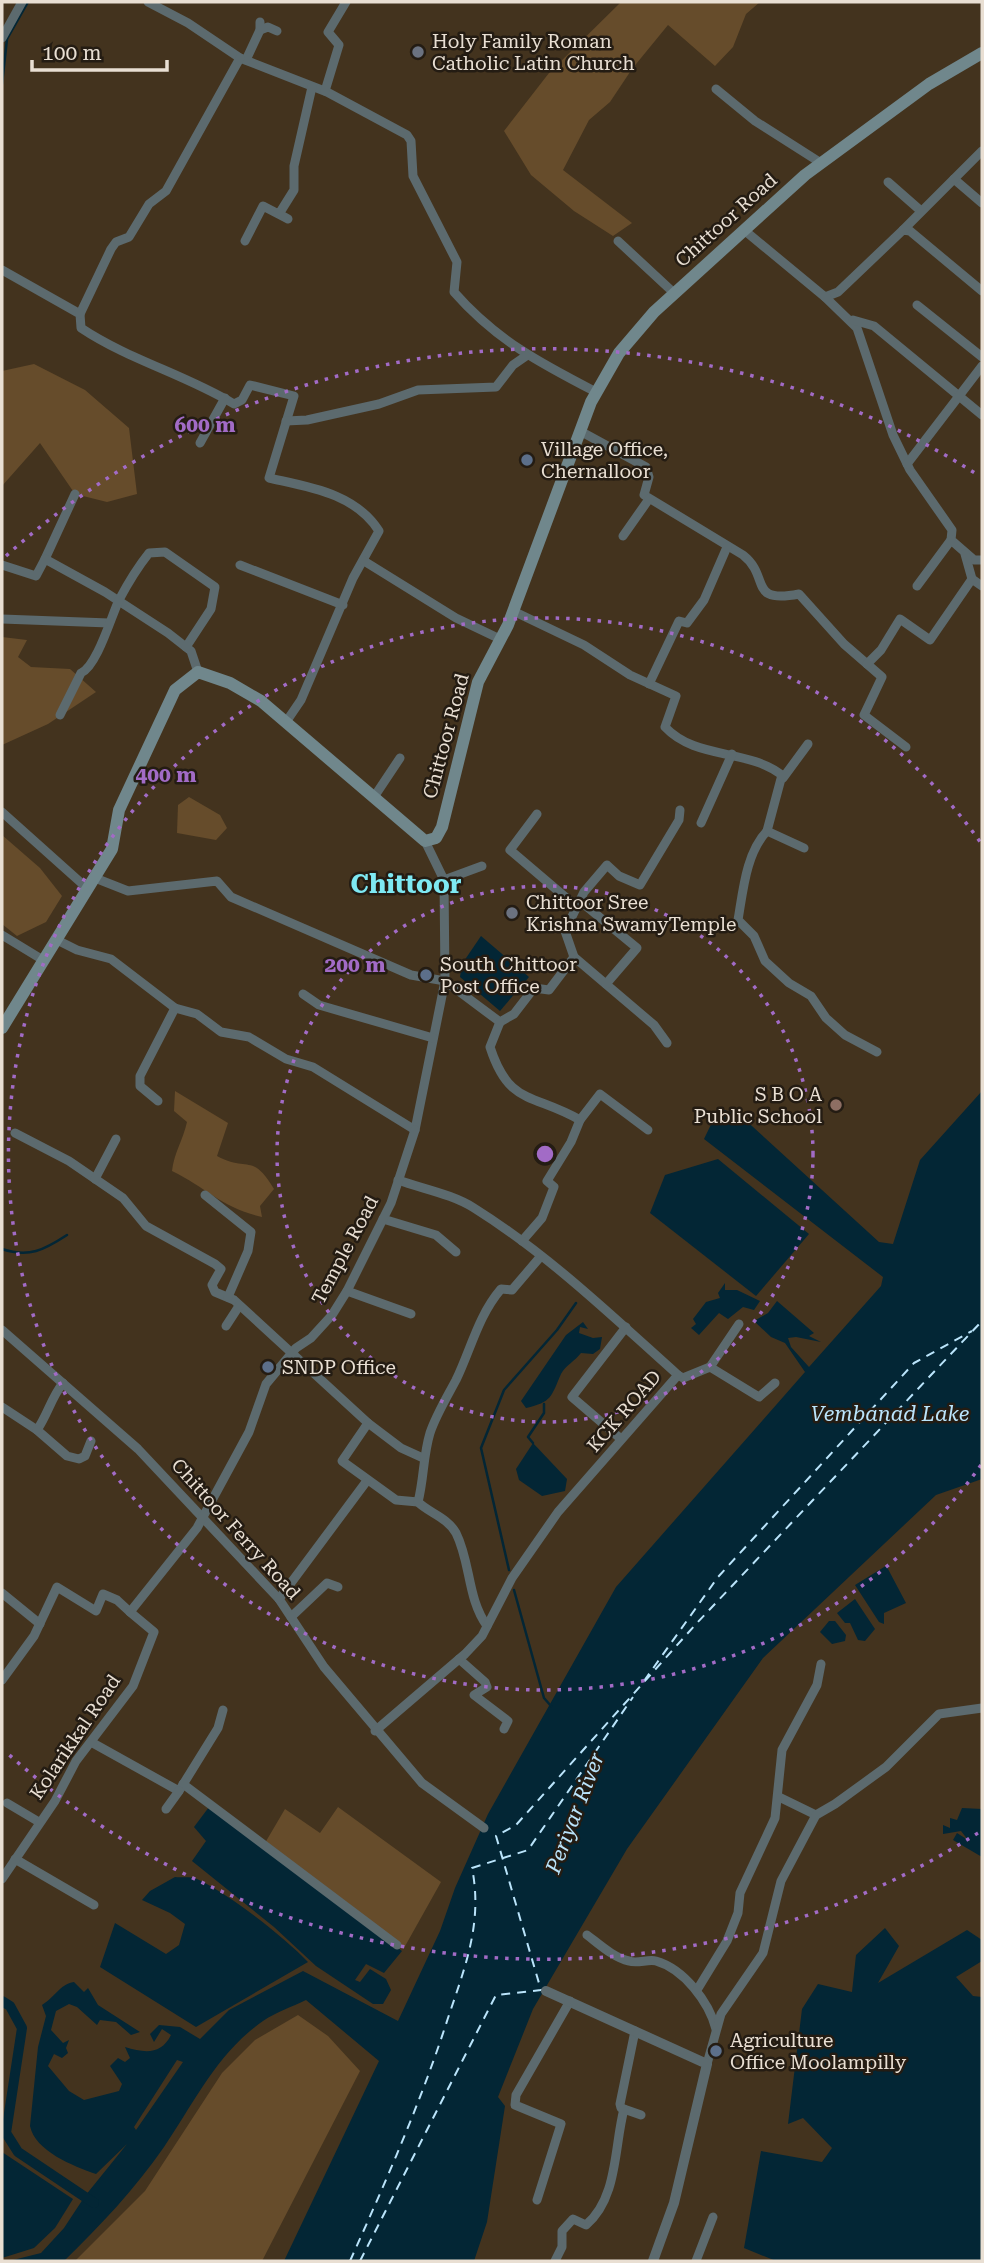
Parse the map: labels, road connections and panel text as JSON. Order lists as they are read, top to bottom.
{
  "streets": {
    "main road": ["Chittoor Road"],
    "street": [
      "Temple Road",
      "KCK ROAD",
      "Chittoor Ferry Road",
      "Kolarikkal Road"
    ]
  },
  "crossings": [
    ["Temple Road", "KCK ROAD"],
    ["Temple Road", "Chittoor Ferry Road"],
    ["KCK ROAD", "Chittoor Ferry Road"]
  ],
  "districts": ["Chittoor"],
  "water": ["Vembanad Lake", "Periyar River"],
  "places": [
    "Holy Family Roman Catholic Latin Church",
    "Village Office, Chernalloor",
    "Chittoor Sree Krishna SwamyTemple",
    "South Chittoor Post Office",
    "S B O A Public School",
    "SNDP Office",
    "Agriculture Office Moolampilly"
  ],
  "scale_bar": "100 m",
  "rings": ["600 m", "400 m", "200 m"]
}
